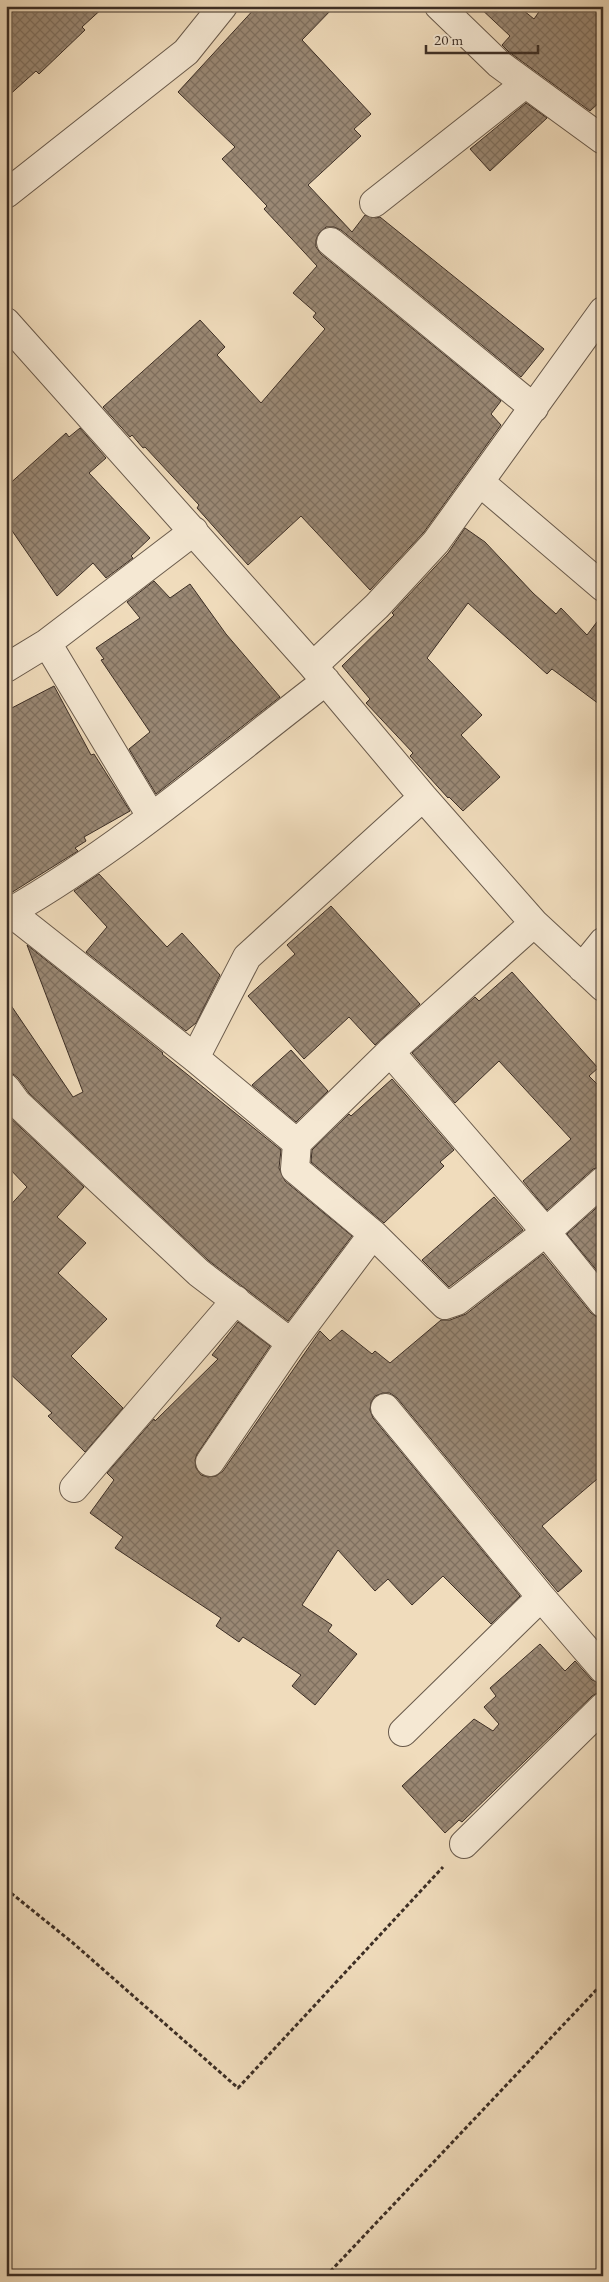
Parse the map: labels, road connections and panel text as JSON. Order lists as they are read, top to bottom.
{
  "scale_bar": "20 m"
}
